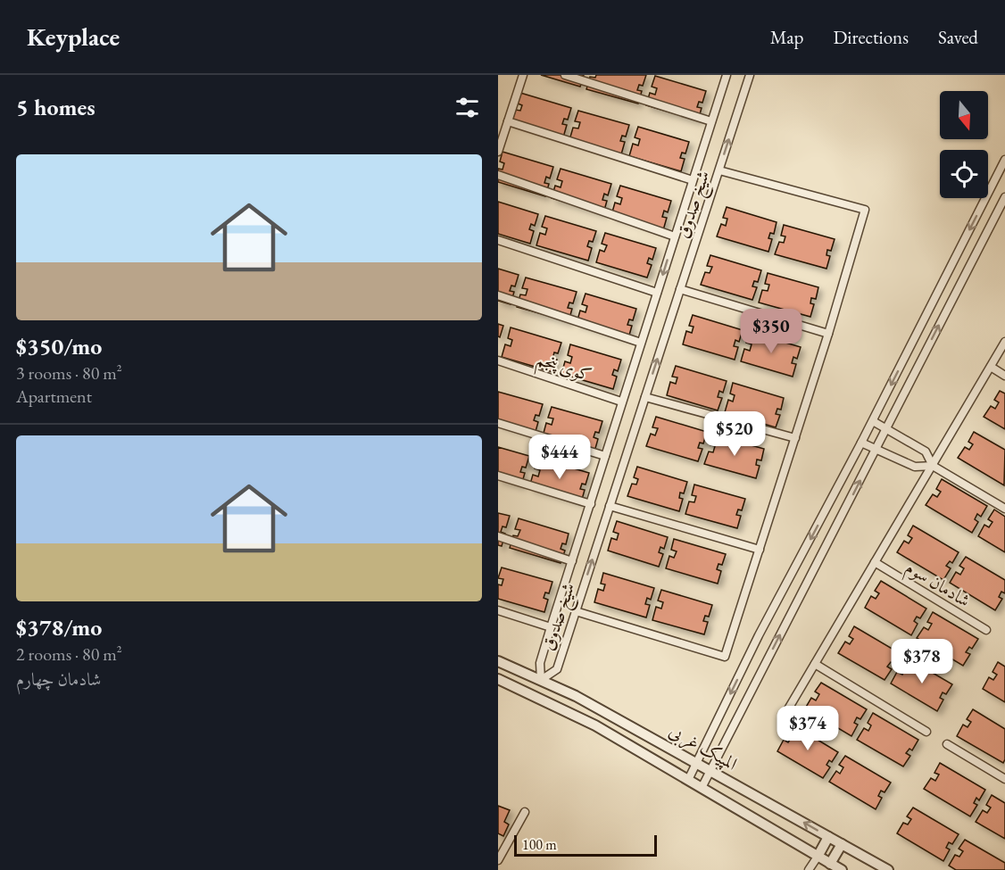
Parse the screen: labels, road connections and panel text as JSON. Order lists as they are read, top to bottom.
{
  "streets": {
    "street": [
      "شیخ صدوق",
      "کوی پنجم",
      "شادمان سوم",
      "المپیک غربی"
    ]
  },
  "crossings": [
    ["شیخ صدوق", "کوی پنجم"],
    ["شیخ صدوق", "المپیک غربی"]
  ],
  "scale_bar": "100 m",
  "north": "bottom",
  "page": {
    "header": "Keyplace",
    "nav": ["Map", "Directions", "Saved"],
    "heading": "5 homes",
    "list": [
      {
        "name": "$350/mo",
        "note": "3 rooms · 80 m² · Apartment"
      },
      {
        "name": "$378/mo",
        "note": "2 rooms · 80 m² · شادمان چهارم"
      }
    ],
    "price": [
      "$350",
      "$520",
      "$444",
      "$378",
      "$374"
    ],
    "scale": "100 m"
  }
}
